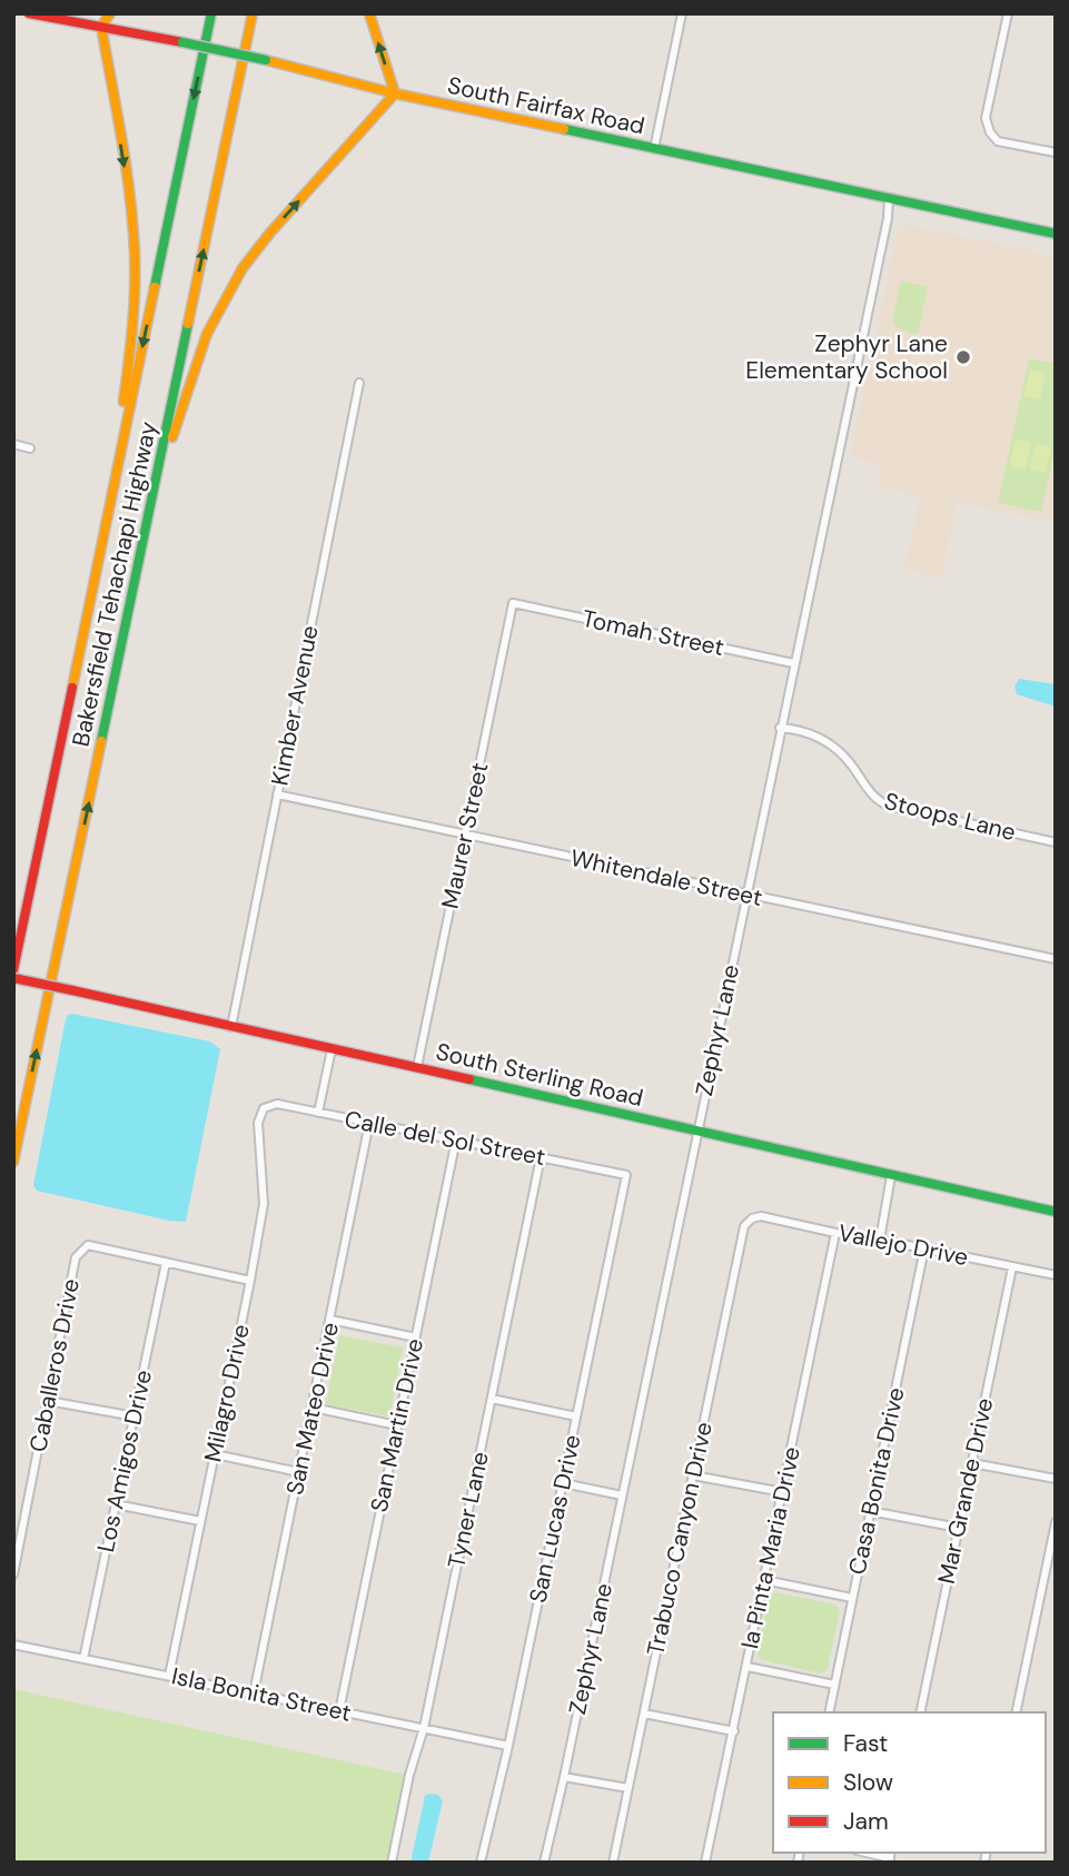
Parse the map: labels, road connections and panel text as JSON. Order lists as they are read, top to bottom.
{
  "streets": {
    "main road": ["South Fairfax Road", "Bakersfield Tehachapi Highway", "South Sterling Road"],
    "street": [
      "Tomah Street",
      "Kimber Avenue",
      "Stoops Lane",
      "Maurer Street",
      "Whitendale Street",
      "Zephyr Lane",
      "Calle del Sol Street",
      "Vallejo Drive",
      "Caballeros Drive",
      "Milagro Drive",
      "San Mateo Drive",
      "San Martin Drive",
      "Los Amigos Drive",
      "Casa Bonita Drive",
      "Mar Grande Drive",
      "Tyner Lane",
      "San Lucas Drive",
      "Trabuco Canyon Drive",
      "la Pinta Maria Drive",
      "Isla Bonita Street"
    ]
  },
  "crossings": [
    ["South Fairfax Road", "Zephyr Lane"],
    ["Tomah Street", "Maurer Street"],
    ["Tomah Street", "Zephyr Lane"],
    ["Kimber Avenue", "Whitendale Street"],
    ["Kimber Avenue", "South Sterling Road"],
    ["Stoops Lane", "Zephyr Lane"],
    ["Maurer Street", "Whitendale Street"],
    ["Maurer Street", "South Sterling Road"],
    ["Whitendale Street", "Zephyr Lane"],
    ["Zephyr Lane", "South Sterling Road"],
    ["Calle del Sol Street", "Milagro Drive"],
    ["Calle del Sol Street", "San Mateo Drive"],
    ["Calle del Sol Street", "San Martin Drive"],
    ["Calle del Sol Street", "Tyner Lane"],
    ["Calle del Sol Street", "San Lucas Drive"],
    ["Vallejo Drive", "Casa Bonita Drive"],
    ["Vallejo Drive", "Mar Grande Drive"],
    ["Vallejo Drive", "Trabuco Canyon Drive"],
    ["Vallejo Drive", "la Pinta Maria Drive"],
    ["Caballeros Drive", "Los Amigos Drive"],
    ["Milagro Drive", "Isla Bonita Street"],
    ["San Mateo Drive", "Isla Bonita Street"],
    ["San Martin Drive", "Isla Bonita Street"],
    ["Los Amigos Drive", "Isla Bonita Street"],
    ["Tyner Lane", "Isla Bonita Street"],
    ["San Lucas Drive", "Isla Bonita Street"]
  ],
  "places": ["Zephyr Lane Elementary School"],
  "legend": ["Fast", "Slow", "Jam"]
}
